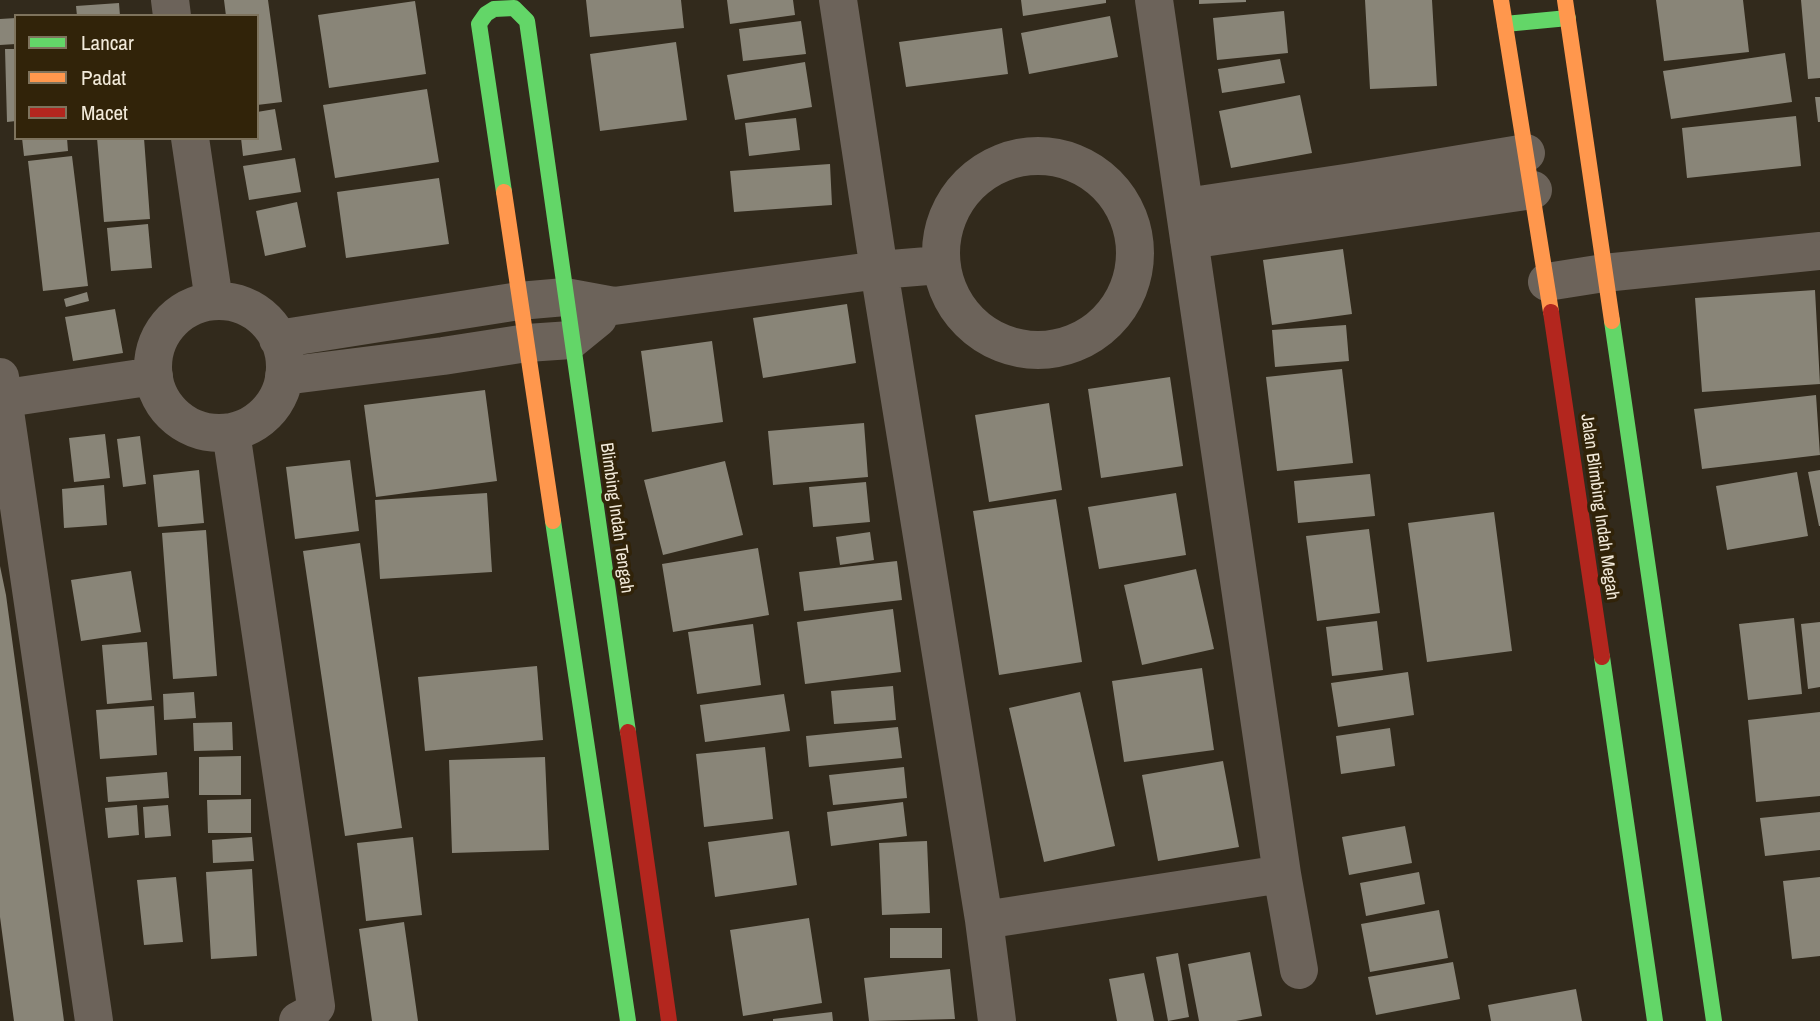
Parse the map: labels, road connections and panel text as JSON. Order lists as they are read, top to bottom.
{
  "streets": {
    "street": ["Jalan Blimbing Indah Megah", "Blimbing Indah Tengah"]
  },
  "legend": ["Lancar", "Padat", "Macet"]
}
